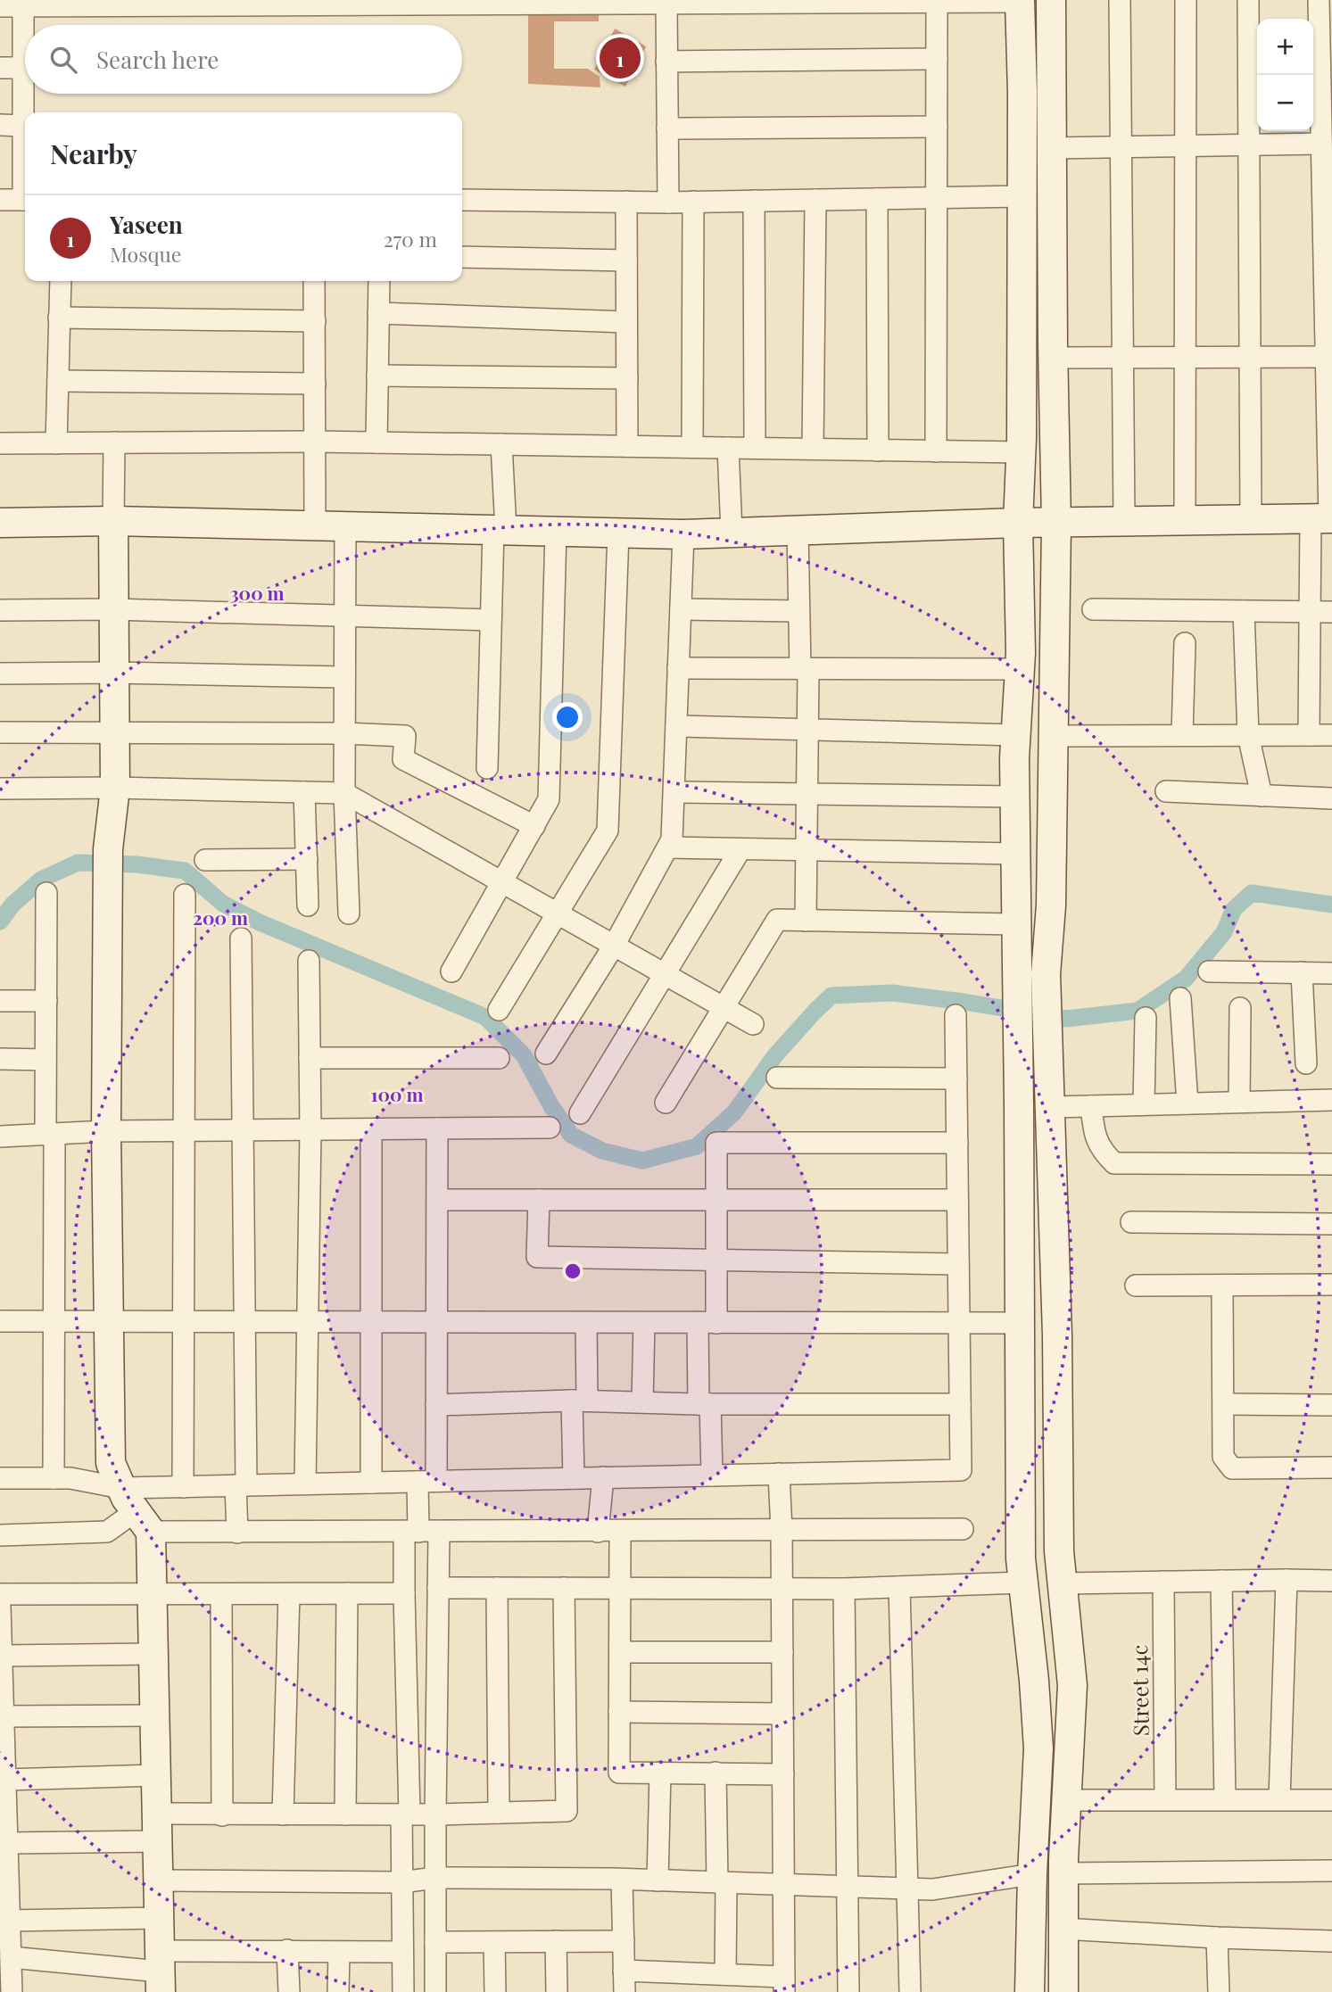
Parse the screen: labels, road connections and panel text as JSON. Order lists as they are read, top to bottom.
{
  "streets": {
    "street": ["Street 14c"]
  },
  "page": {
    "map_buttons": ["+", "−"],
    "search": "Search here",
    "pins": "1",
    "heading": "Nearby",
    "list": [
      {
        "mark": "1",
        "name": "Yaseen",
        "note": "Mosque",
        "value": "270 m"
      }
    ]
  },
  "rings": ["300 m", "200 m", "100 m"]
}
